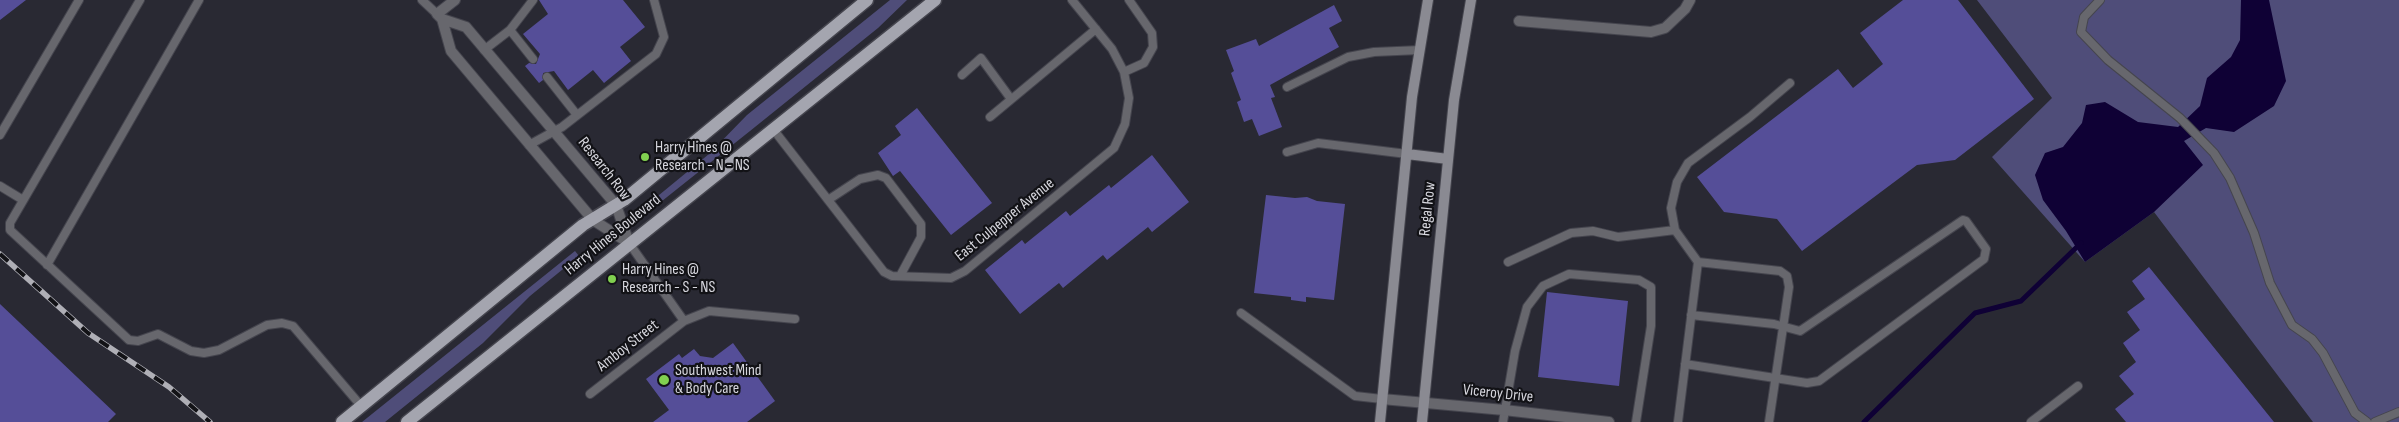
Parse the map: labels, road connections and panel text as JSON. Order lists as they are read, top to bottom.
{
  "streets": {
    "main road": ["Regal Row", "Harry Hines Boulevard"],
    "street": ["Research Row", "Viceroy Drive"],
    "lane": ["East Culpepper Avenue", "Amboy Street"]
  },
  "crossings": [
    ["Research Row", "Harry Hines Boulevard"],
    ["Regal Row", "Viceroy Drive"],
    ["East Culpepper Avenue", "Harry Hines Boulevard"]
  ],
  "places": ["Harry Hines @ Research - N - NS", "Harry Hines @ Research - S - NS", "Southwest Mind & Body Care"]
}
